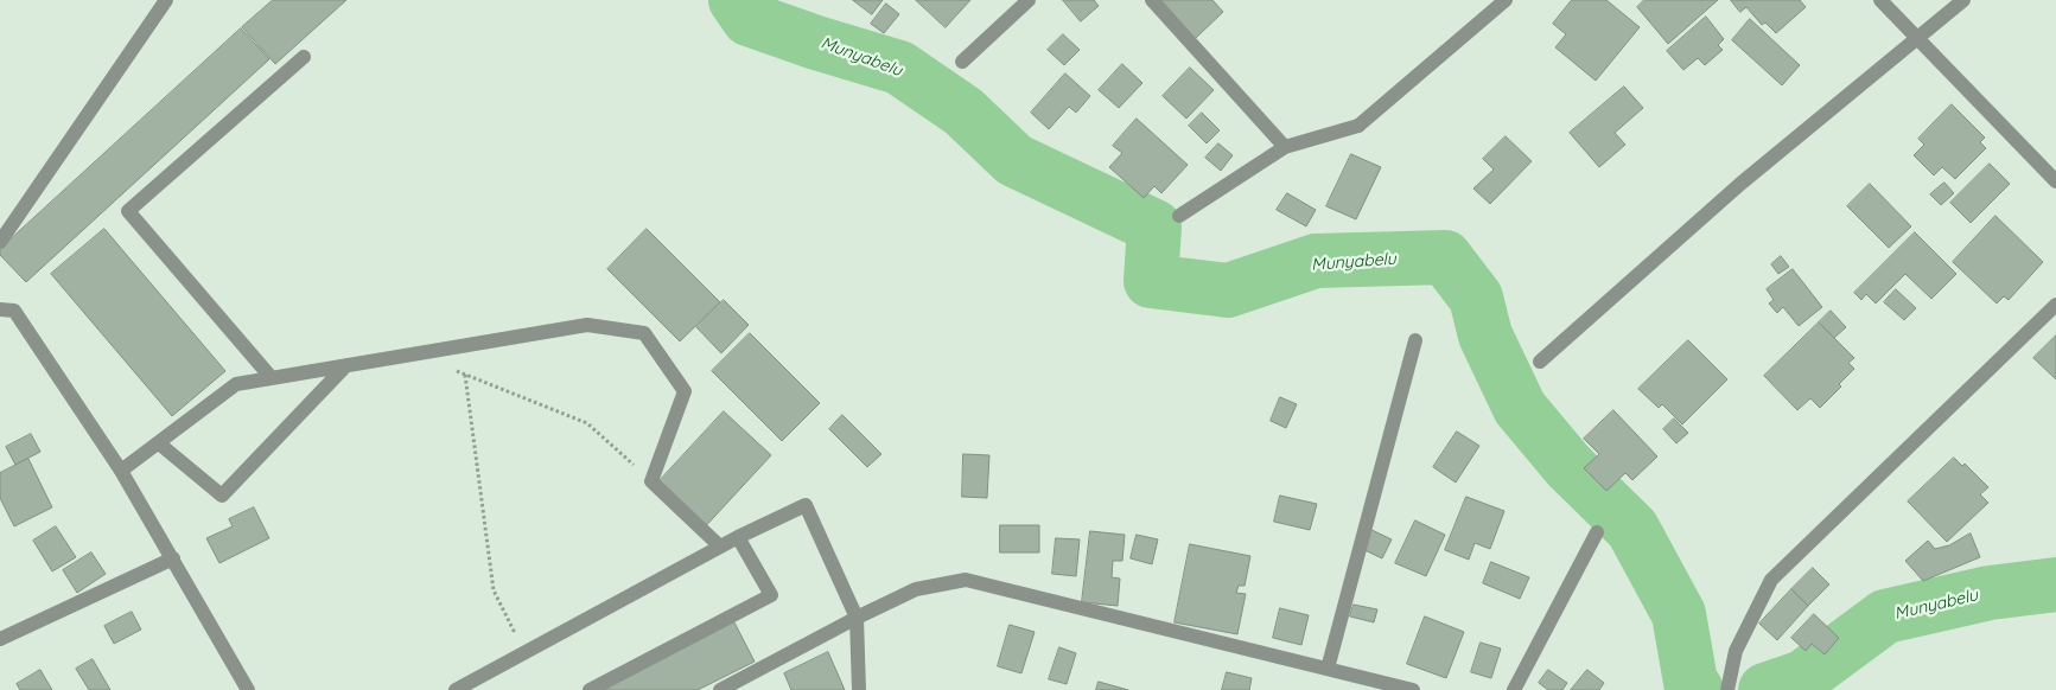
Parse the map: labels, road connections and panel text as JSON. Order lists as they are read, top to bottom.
{
  "water": ["Munyabelu"]
}
